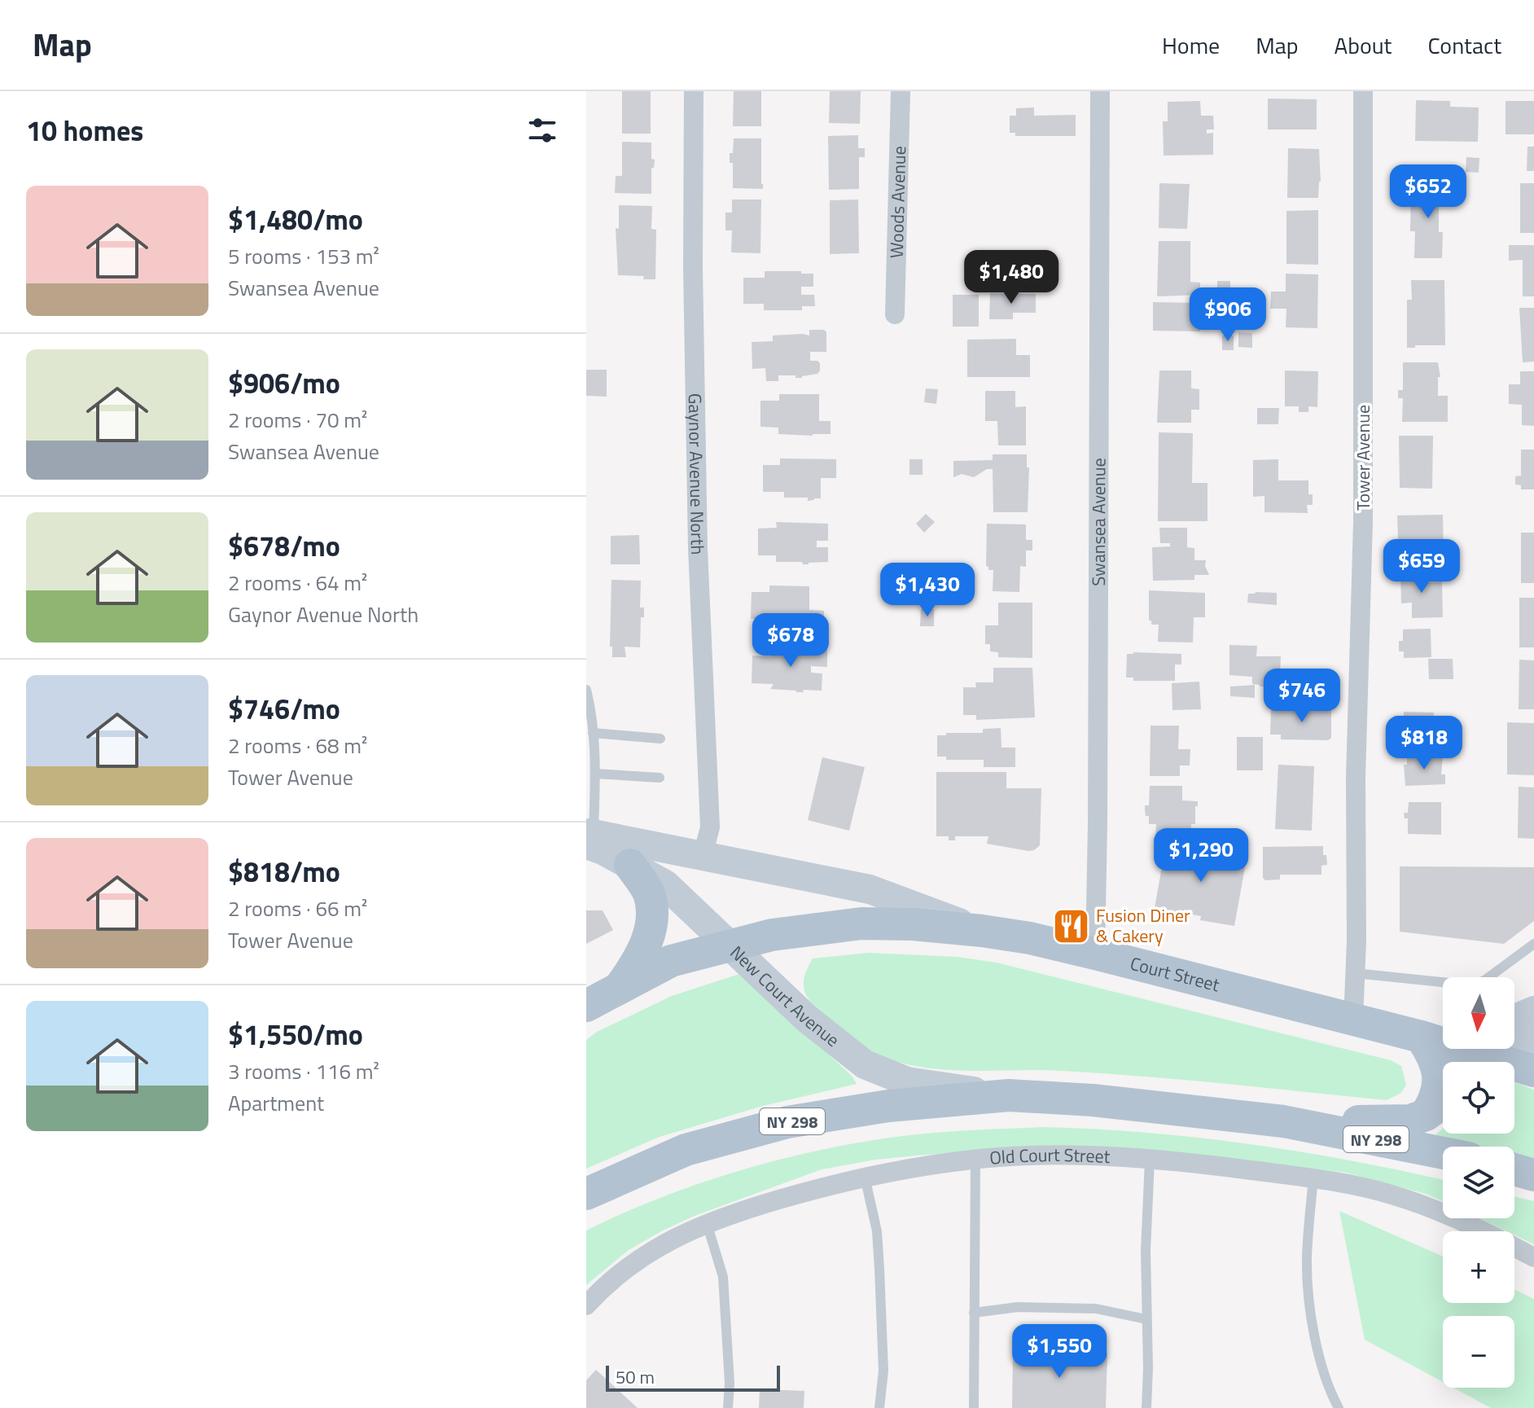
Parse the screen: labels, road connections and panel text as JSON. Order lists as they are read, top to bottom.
{
  "streets": {
    "main road": ["Court Street", "New Court Avenue", "NY 298"],
    "street": [
      "Woods Avenue",
      "Tower Avenue",
      "Gaynor Avenue North",
      "Swansea Avenue",
      "Old Court Street"
    ]
  },
  "crossings": [
    ["Tower Avenue", "Court Street"],
    ["Swansea Avenue", "Court Street"],
    ["Court Street", "New Court Avenue"],
    ["New Court Avenue", "NY 298"]
  ],
  "places": {
    "restaurant": ["Fusion Diner & Cakery"]
  },
  "scale_bar": "50 m",
  "north": "bottom",
  "page": {
    "header": "Map",
    "nav": [
      "Home",
      "Map",
      "About",
      "Contact"
    ],
    "heading": "10 homes",
    "price": [
      "$652",
      "$1,480",
      "$906",
      "$659",
      "$1,430",
      "$678",
      "$746",
      "$818",
      "$1,290",
      "$1,550"
    ],
    "list": [
      {
        "name": "$1,480/mo",
        "note": "5 rooms · 153 m² · Swansea Avenue"
      },
      {
        "name": "$906/mo",
        "note": "2 rooms · 70 m² · Swansea Avenue"
      },
      {
        "name": "$678/mo",
        "note": "2 rooms · 64 m² · Gaynor Avenue North"
      },
      {
        "name": "$746/mo",
        "note": "2 rooms · 68 m² · Tower Avenue"
      },
      {
        "name": "$818/mo",
        "note": "2 rooms · 66 m² · Tower Avenue"
      },
      {
        "name": "$1,550/mo",
        "note": "3 rooms · 116 m² · Apartment"
      }
    ],
    "map_buttons": ["+", "−"],
    "scale": "50 m"
  }
}
